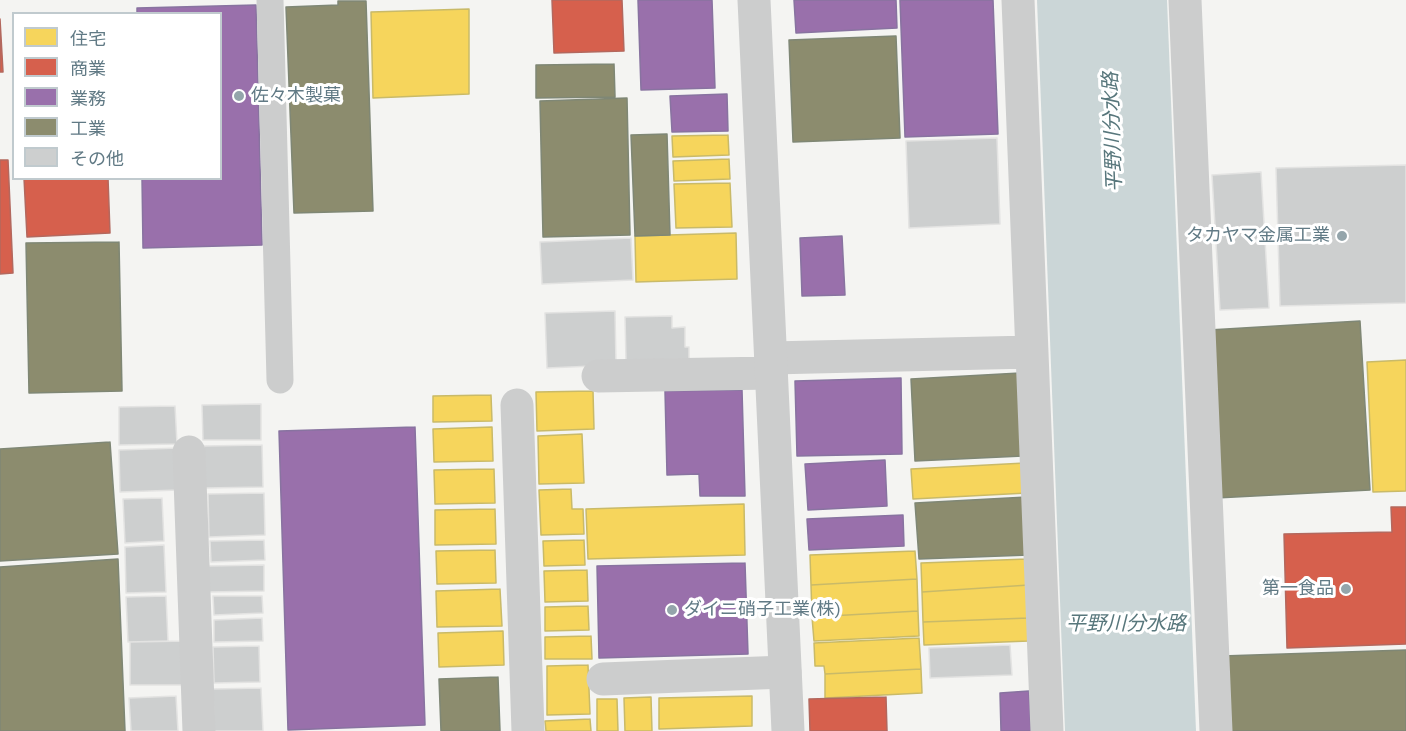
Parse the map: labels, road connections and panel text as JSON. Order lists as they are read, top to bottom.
{
  "water": ["平野川分水路"],
  "places": [
    "佐々木製菓",
    "タカヤマ金属工業",
    "第一食品",
    "ダイニ硝子工業(株)"
  ],
  "legend": [
    "住宅",
    "商業",
    "業務",
    "工業",
    "その他"
  ]
}
